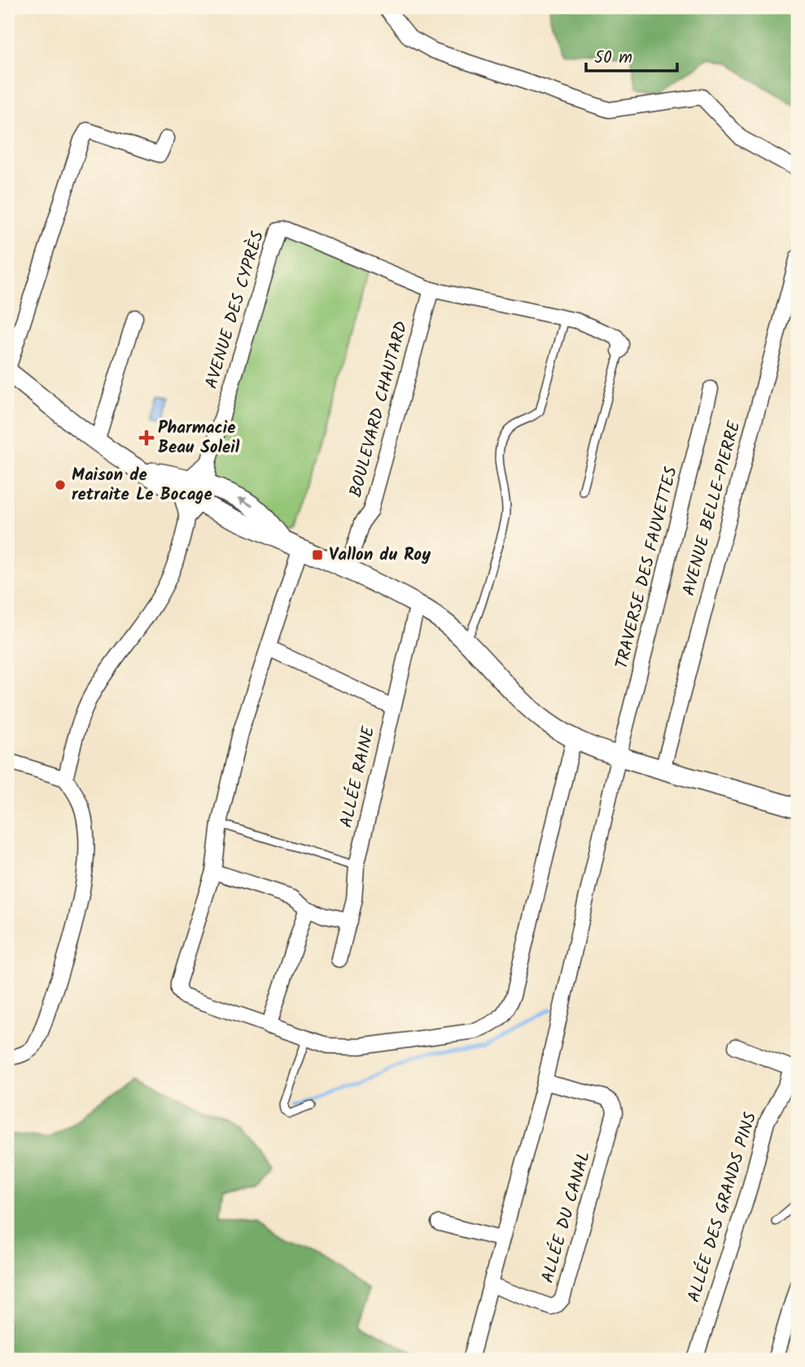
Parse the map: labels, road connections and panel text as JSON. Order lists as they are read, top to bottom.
{
  "streets": {
    "street": [
      "AVENUE DES CYPRÈS",
      "BOULEVARD CHAUTARD",
      "AVENUE BELLE-PIERRE",
      "TRAVERSE DES FAUVETTES",
      "ALLÉE RAINE",
      "ALLÉE DES GRANDS PINS",
      "ALLÉE DU CANAL"
    ]
  },
  "crossings": [
    ["AVENUE DES CYPRÈS", "BOULEVARD CHAUTARD"]
  ],
  "places": {
    "health": ["Pharmacie Beau Soleil"],
    "other": ["Maison de retraite Le Bocage"],
    "transit": ["Vallon du Roy"]
  },
  "scale_bar": "50 m"
}
